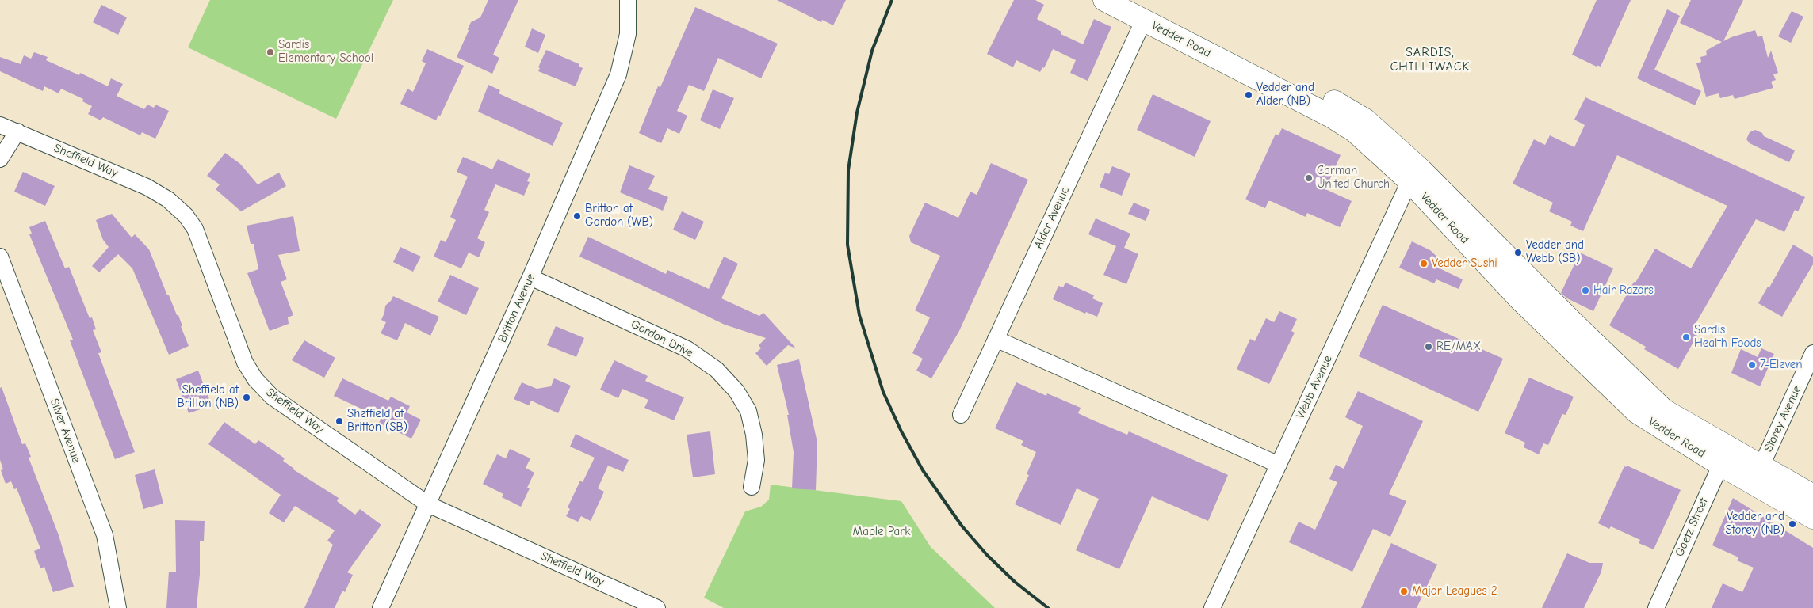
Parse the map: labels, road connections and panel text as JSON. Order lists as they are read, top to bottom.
{
  "streets": {
    "main road": ["Vedder Road"],
    "street": [
      "Sheffield Way",
      "Alder Avenue",
      "Britton Avenue",
      "Gordon Drive",
      "Webb Avenue",
      "Storey Avenue",
      "Silver Avenue",
      "Gaetz Street"
    ]
  },
  "crossings": [
    ["Vedder Road", "Alder Avenue"],
    ["Vedder Road", "Webb Avenue"],
    ["Vedder Road", "Storey Avenue"],
    ["Vedder Road", "Gaetz Street"],
    ["Sheffield Way", "Britton Avenue"],
    ["Britton Avenue", "Gordon Drive"]
  ],
  "districts": ["SARDIS, CHILLIWACK"],
  "parks": ["Maple Park"],
  "places": [
    "Sardis Elementary School",
    "Vedder and Alder (NB)",
    "Carman United Church",
    "Britton at Gordon (WB)",
    "Vedder and Webb (SB)",
    "Vedder Sushi",
    "Hair Razors",
    "Sardis Health Foods",
    "RE/MAX",
    "7-Eleven",
    "Sheffield at Britton (NB)",
    "Sheffield at Britton (SB)",
    "Vedder and Storey (NB)",
    "Major Leagues 2"
  ]
}
